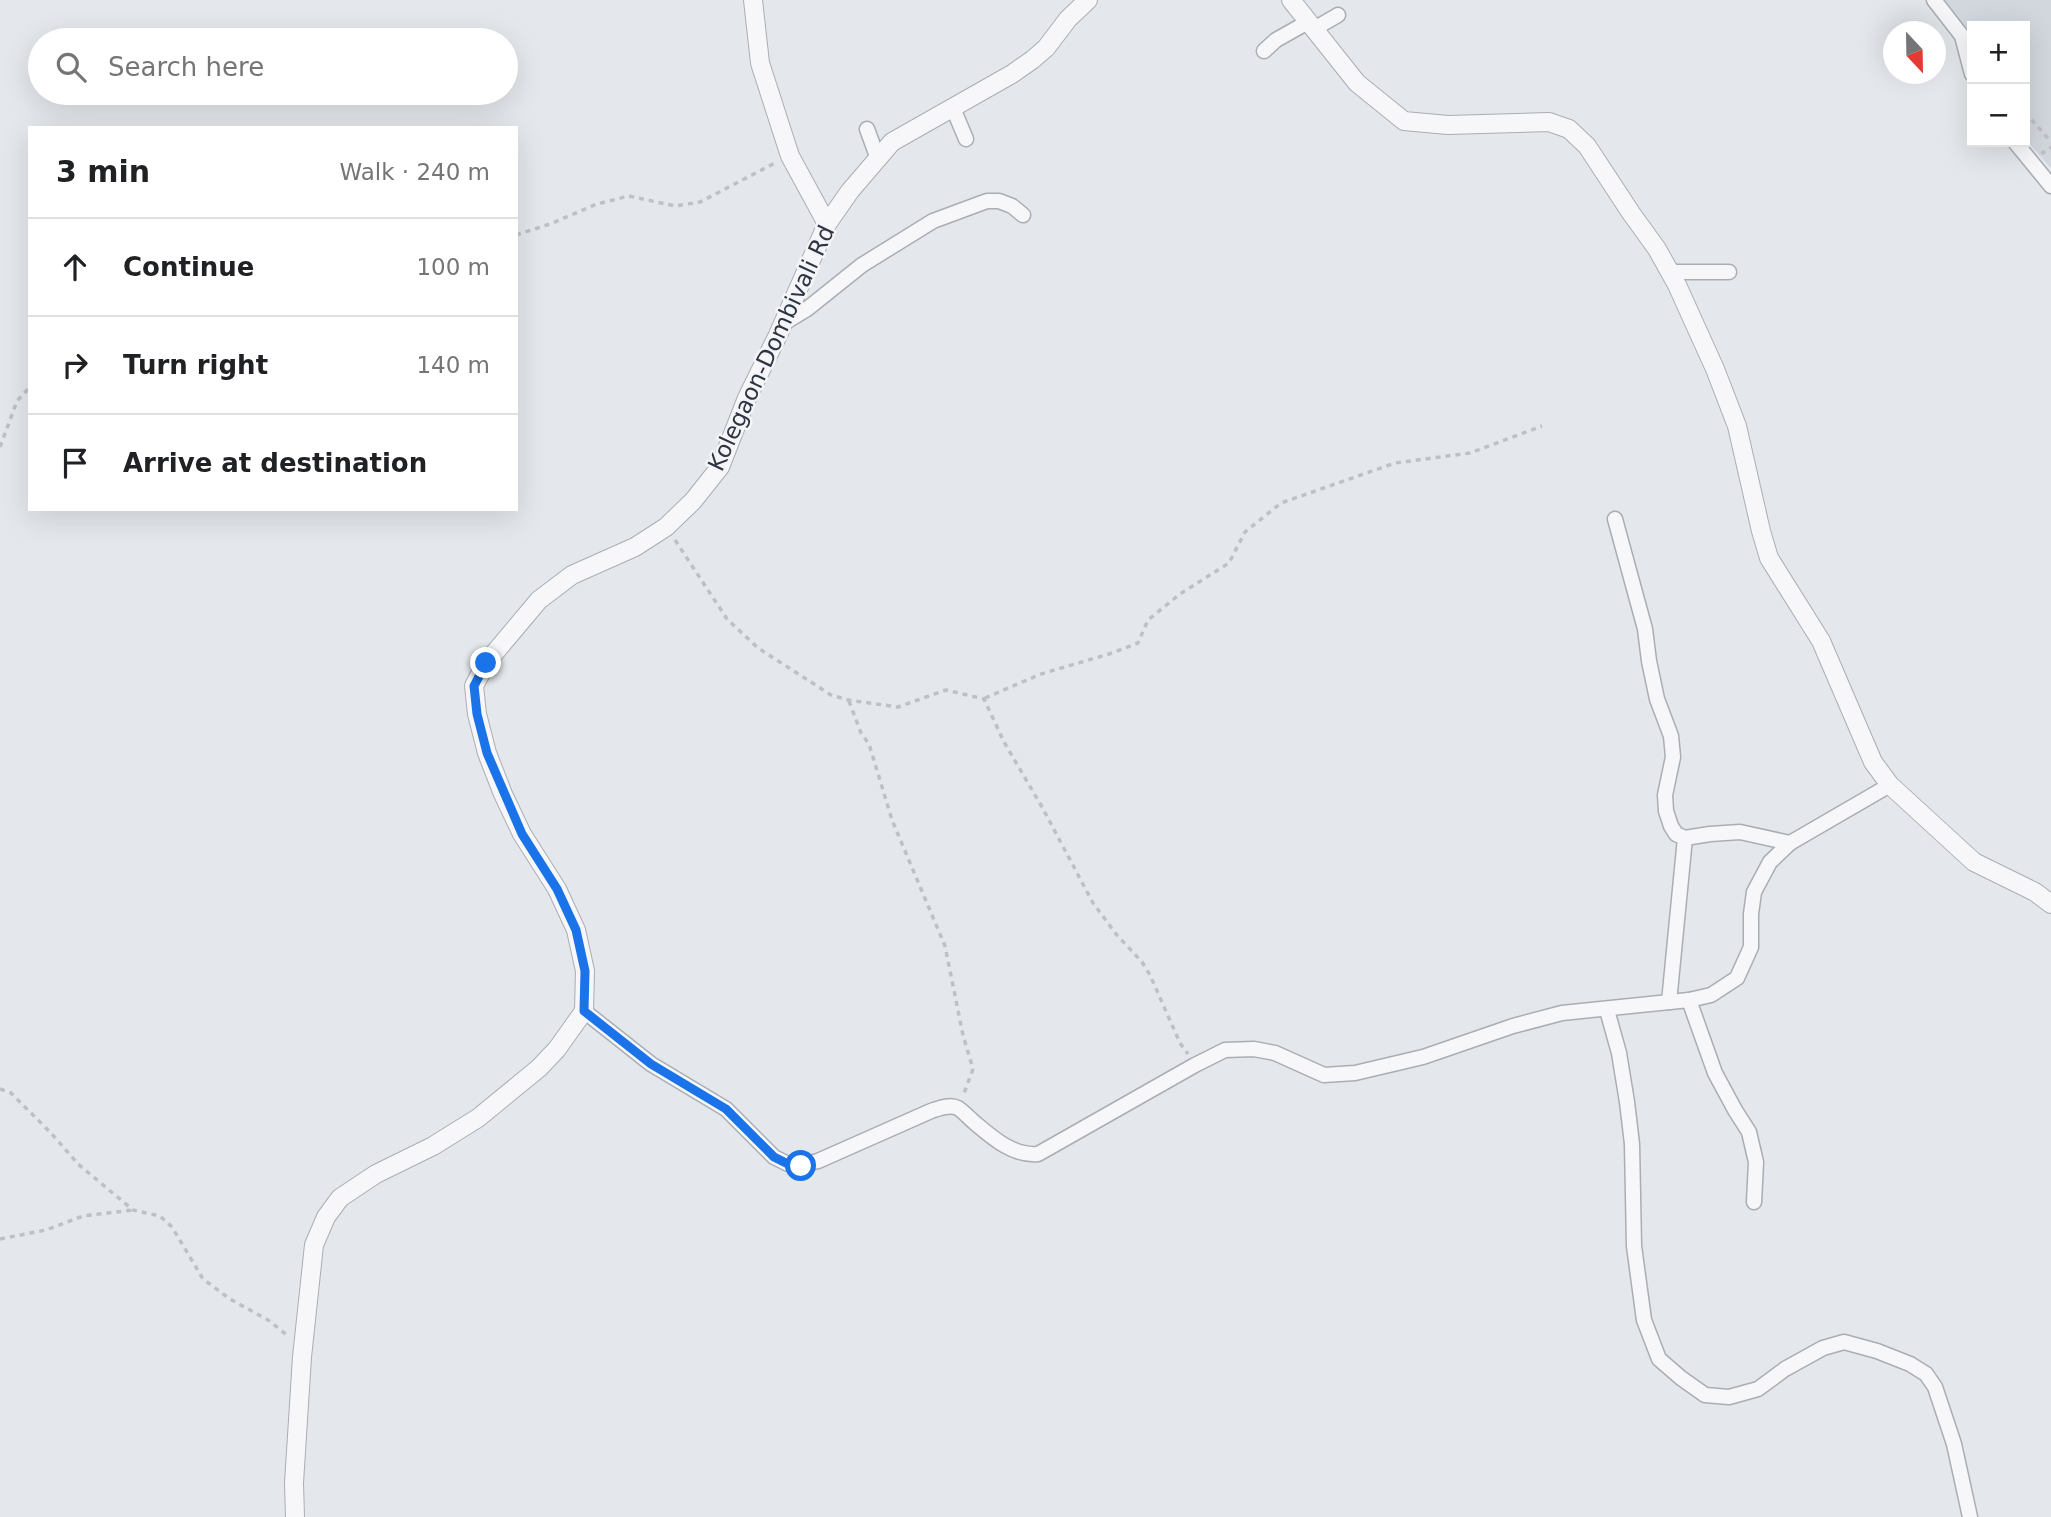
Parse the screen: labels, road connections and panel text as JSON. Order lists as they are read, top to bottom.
{
  "streets": {
    "street": ["Kolegaon-Dombivali Rd"]
  },
  "north": "bottom",
  "page": {
    "map_buttons": ["+", "−"],
    "search": "Search here",
    "heading": ["3 min", "Walk · 240 m"],
    "list": [
      ["Continue", "100 m"],
      ["Turn right", "140 m"],
      "Arrive at destination"
    ]
  }
}
